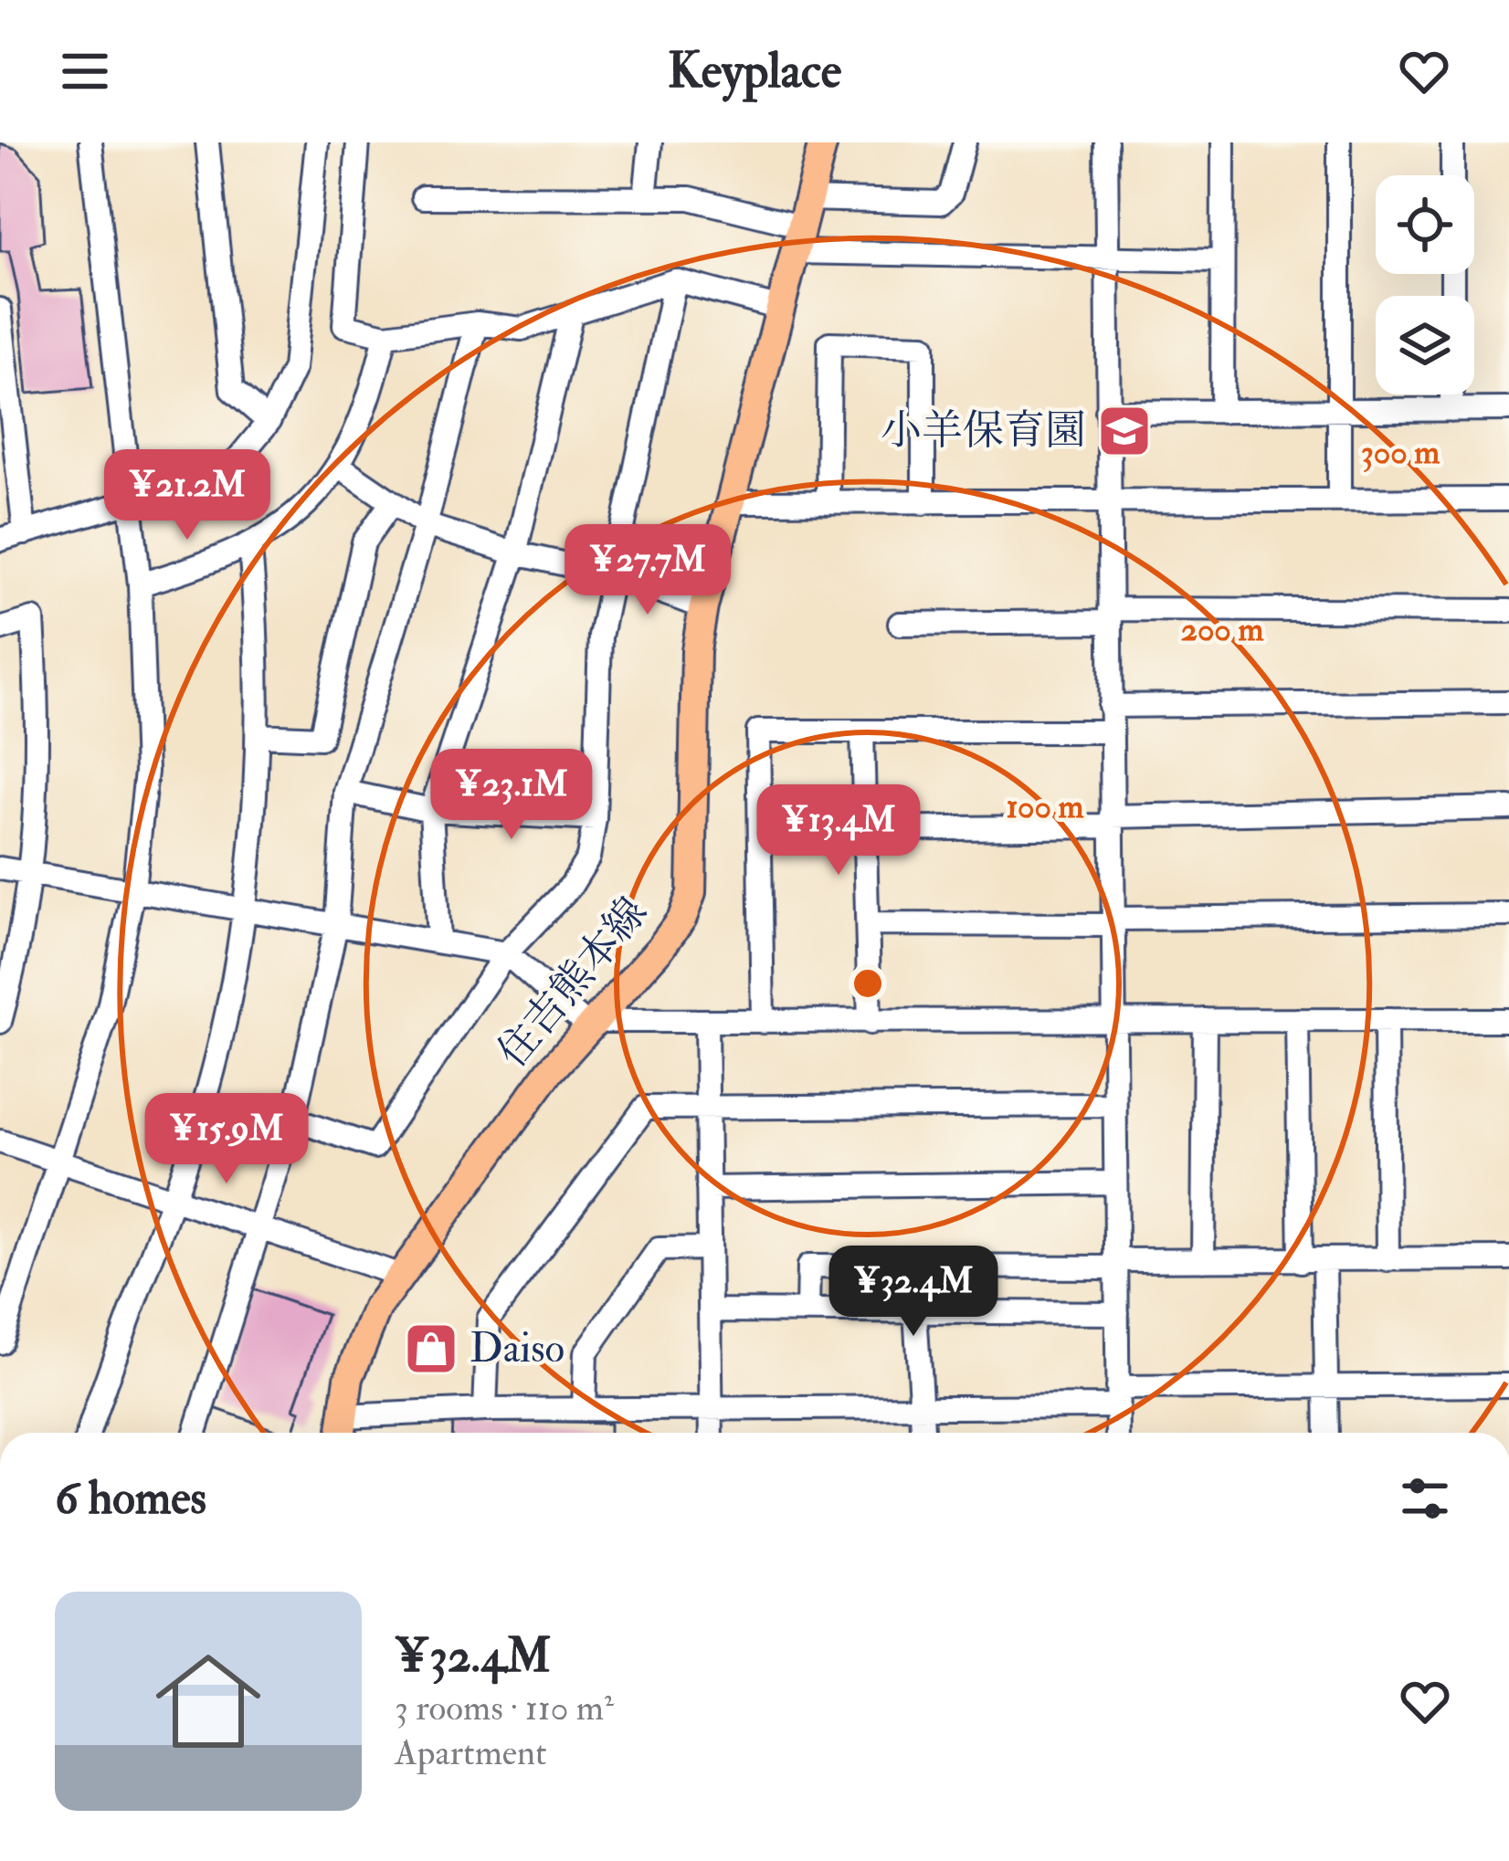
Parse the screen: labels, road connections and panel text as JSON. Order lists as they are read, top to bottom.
{
  "streets": {
    "main road": ["住吉熊本線"]
  },
  "places": {
    "school or university": ["小羊保育園"],
    "shop": ["Daiso"]
  },
  "page": {
    "header": "Keyplace",
    "price": [
      "¥21.2M",
      "¥27.7M",
      "¥23.1M",
      "¥13.4M",
      "¥15.9M",
      "¥32.4M"
    ],
    "heading": "6 homes",
    "list": [
      {
        "name": "¥32.4M",
        "note": "3 rooms · 110 m² · Apartment"
      }
    ]
  },
  "rings": ["300 m", "200 m", "100 m"]
}
